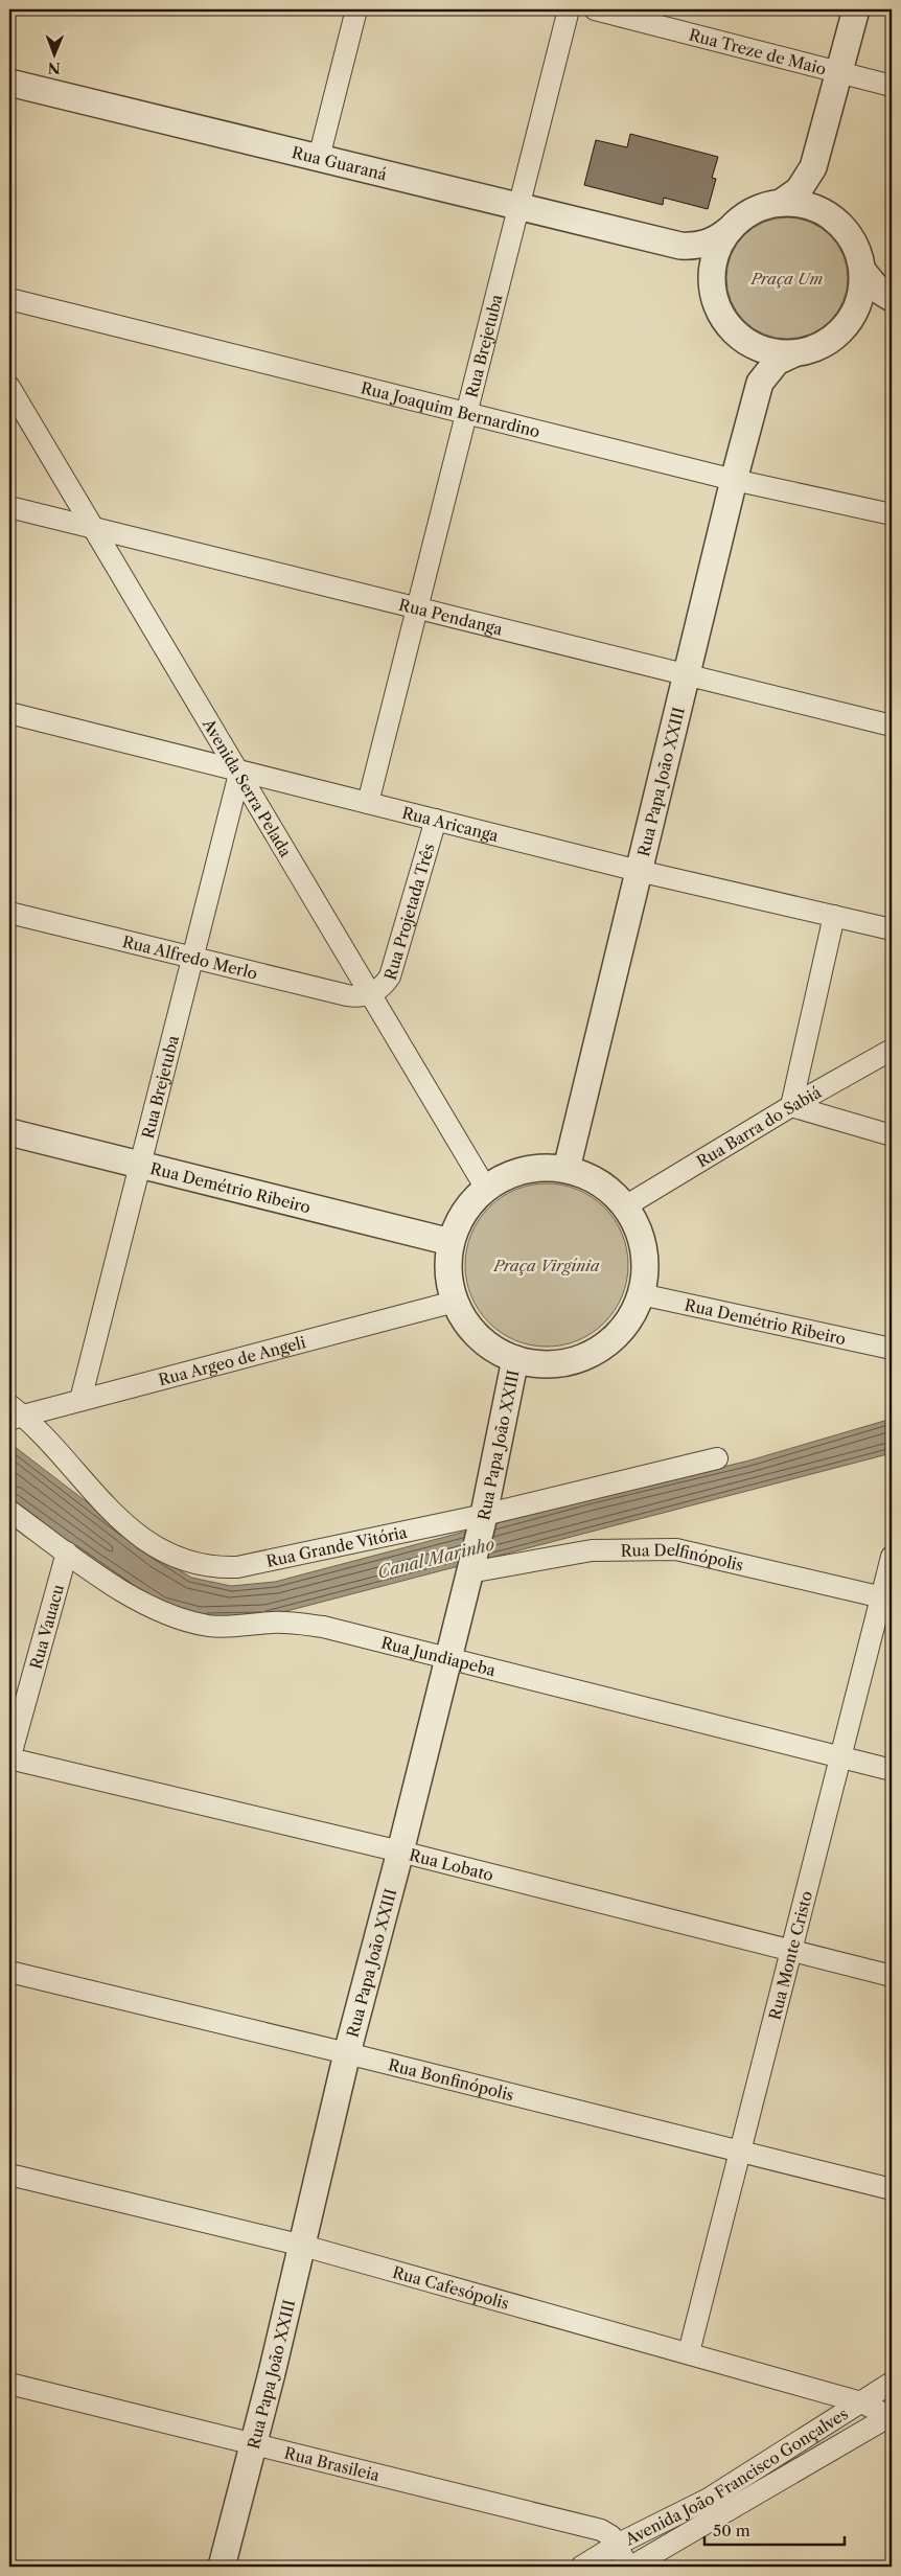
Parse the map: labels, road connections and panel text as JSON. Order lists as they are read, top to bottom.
{
  "streets": {
    "street": [
      "Rua Treze de Maio",
      "Rua Guaraná",
      "Rua Brejetuba",
      "Rua Joaquim Bernardino",
      "Rua Pendanga",
      "Rua Papa João XXIII",
      "Avenida Serra Pelada",
      "Rua Aricanga",
      "Rua Projetada Três",
      "Rua Alfredo Merlo",
      "Rua Barra do Sabiá",
      "Rua Demétrio Ribeiro",
      "Rua Argeo de Angeli",
      "Rua Grande Vitória",
      "Rua Delfinópolis",
      "Rua Vauacu",
      "Rua Jundiapeba",
      "Rua Lobato",
      "Rua Monte Cristo",
      "Rua Bonfinópolis",
      "Rua Cafesópolis",
      "Rua Brasileia",
      "Avenida João Francisco Gonçalves"
    ]
  },
  "crossings": [
    ["Rua Guaraná", "Rua Brejetuba"],
    ["Rua Guaraná", "Rua Papa João XXIII"],
    ["Rua Brejetuba", "Rua Joaquim Bernardino"],
    ["Rua Brejetuba", "Rua Pendanga"],
    ["Rua Brejetuba", "Avenida Serra Pelada"],
    ["Rua Brejetuba", "Rua Aricanga"],
    ["Rua Brejetuba", "Rua Alfredo Merlo"],
    ["Rua Brejetuba", "Rua Demétrio Ribeiro"],
    ["Rua Brejetuba", "Rua Argeo de Angeli"],
    ["Rua Joaquim Bernardino", "Rua Papa João XXIII"],
    ["Rua Pendanga", "Rua Papa João XXIII"],
    ["Rua Pendanga", "Avenida Serra Pelada"],
    ["Rua Papa João XXIII", "Rua Aricanga"],
    ["Rua Papa João XXIII", "Rua Grande Vitória"],
    ["Rua Papa João XXIII", "Rua Delfinópolis"],
    ["Rua Papa João XXIII", "Rua Jundiapeba"],
    ["Rua Papa João XXIII", "Rua Lobato"],
    ["Rua Papa João XXIII", "Rua Bonfinópolis"],
    ["Rua Papa João XXIII", "Rua Cafesópolis"],
    ["Rua Papa João XXIII", "Rua Brasileia"],
    ["Avenida Serra Pelada", "Rua Aricanga"],
    ["Avenida Serra Pelada", "Rua Projetada Três"],
    ["Avenida Serra Pelada", "Rua Alfredo Merlo"],
    ["Rua Aricanga", "Rua Projetada Três"],
    ["Rua Projetada Três", "Rua Alfredo Merlo"],
    ["Rua Argeo de Angeli", "Rua Grande Vitória"],
    ["Rua Delfinópolis", "Rua Monte Cristo"],
    ["Rua Vauacu", "Rua Jundiapeba"],
    ["Rua Vauacu", "Rua Lobato"],
    ["Rua Jundiapeba", "Rua Monte Cristo"],
    ["Rua Lobato", "Rua Monte Cristo"],
    ["Rua Monte Cristo", "Rua Bonfinópolis"],
    ["Rua Monte Cristo", "Rua Cafesópolis"],
    ["Rua Cafesópolis", "Avenida João Francisco Gonçalves"],
    ["Rua Brasileia", "Avenida João Francisco Gonçalves"]
  ],
  "water": ["Canal Marinho"],
  "parks": ["Praça Um", "Praça Virgínia"],
  "scale_bar": "50 m",
  "north": "bottom"
}
